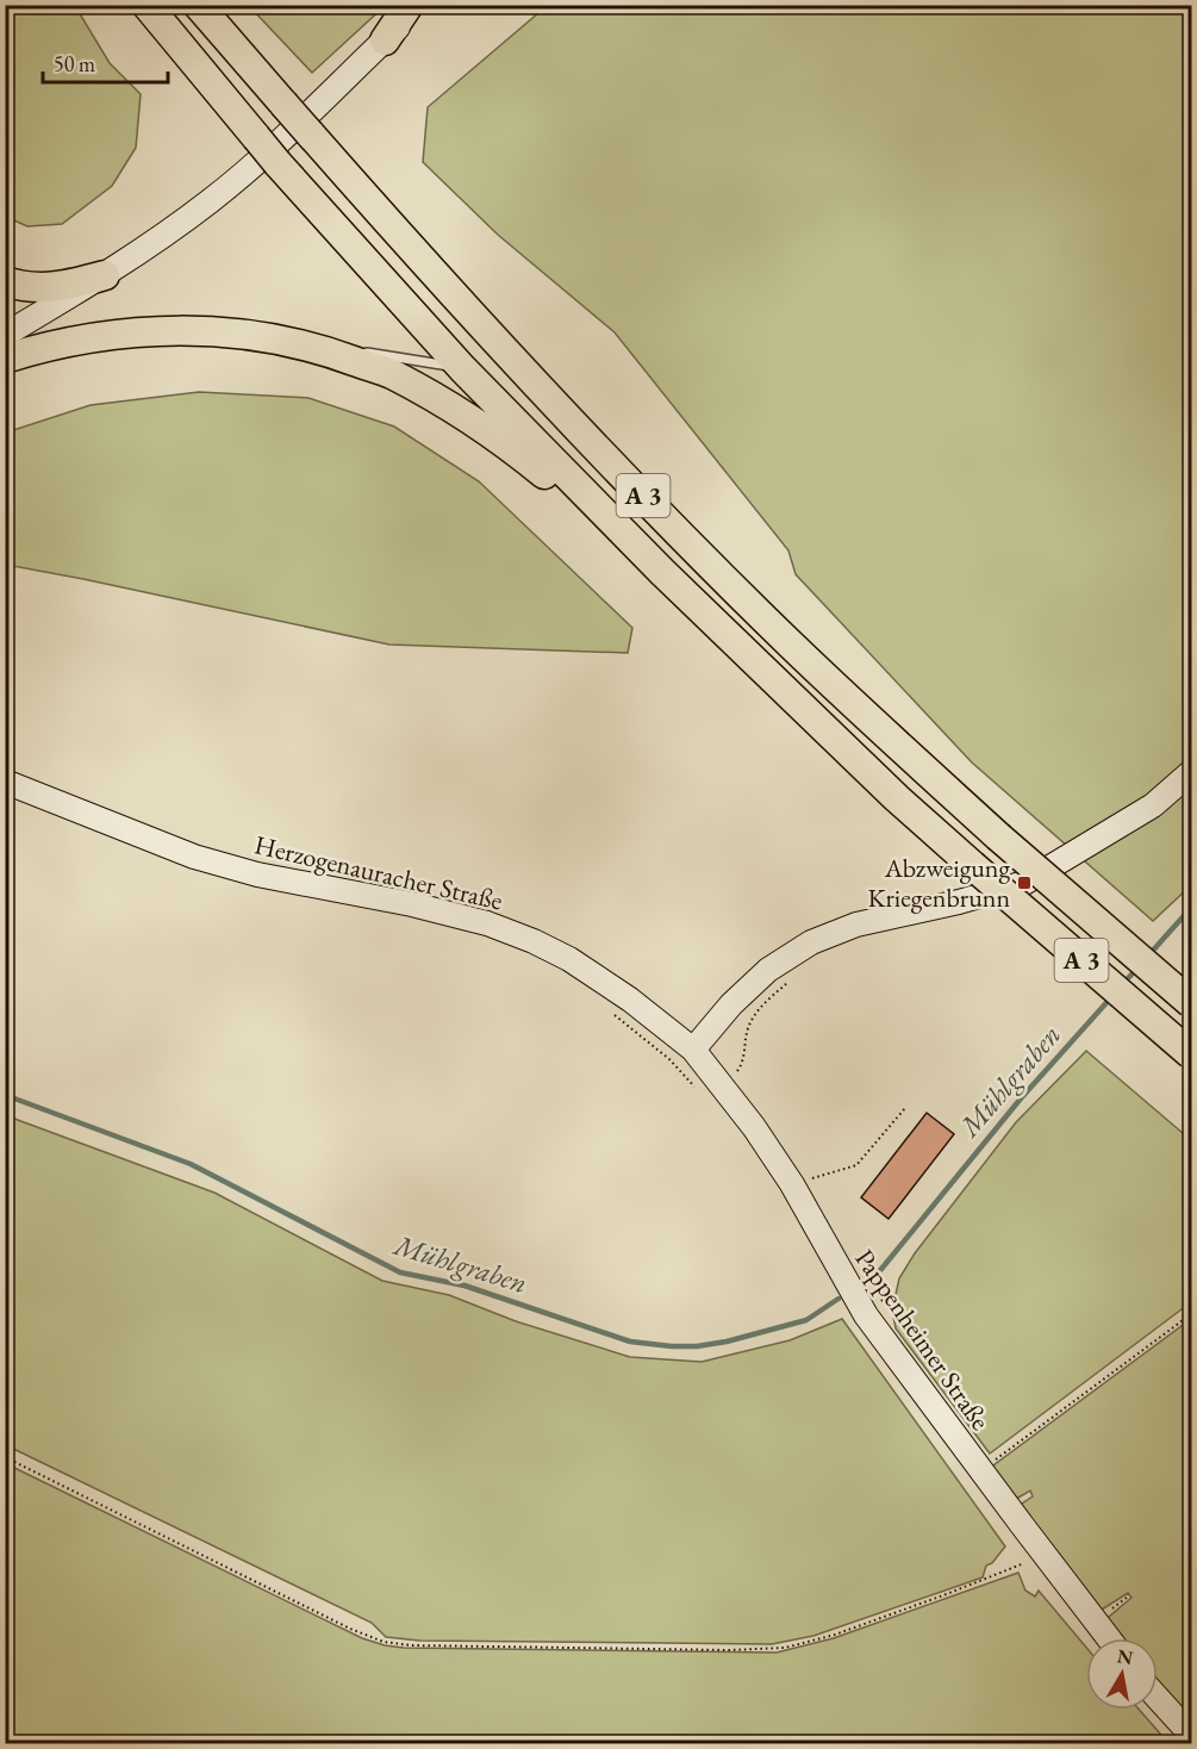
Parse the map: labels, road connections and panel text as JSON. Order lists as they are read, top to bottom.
{
  "streets": {
    "highway": ["A 3"],
    "street": ["Herzogenauracher Straße", "Pappenheimer Straße"]
  },
  "crossings": [
    ["Herzogenauracher Straße", "Pappenheimer Straße"]
  ],
  "water": ["Mühlgraben"],
  "places": {
    "transit": ["Abzweigung Kriegenbrunn"]
  },
  "scale_bar": "50 m",
  "north": "top"
}
